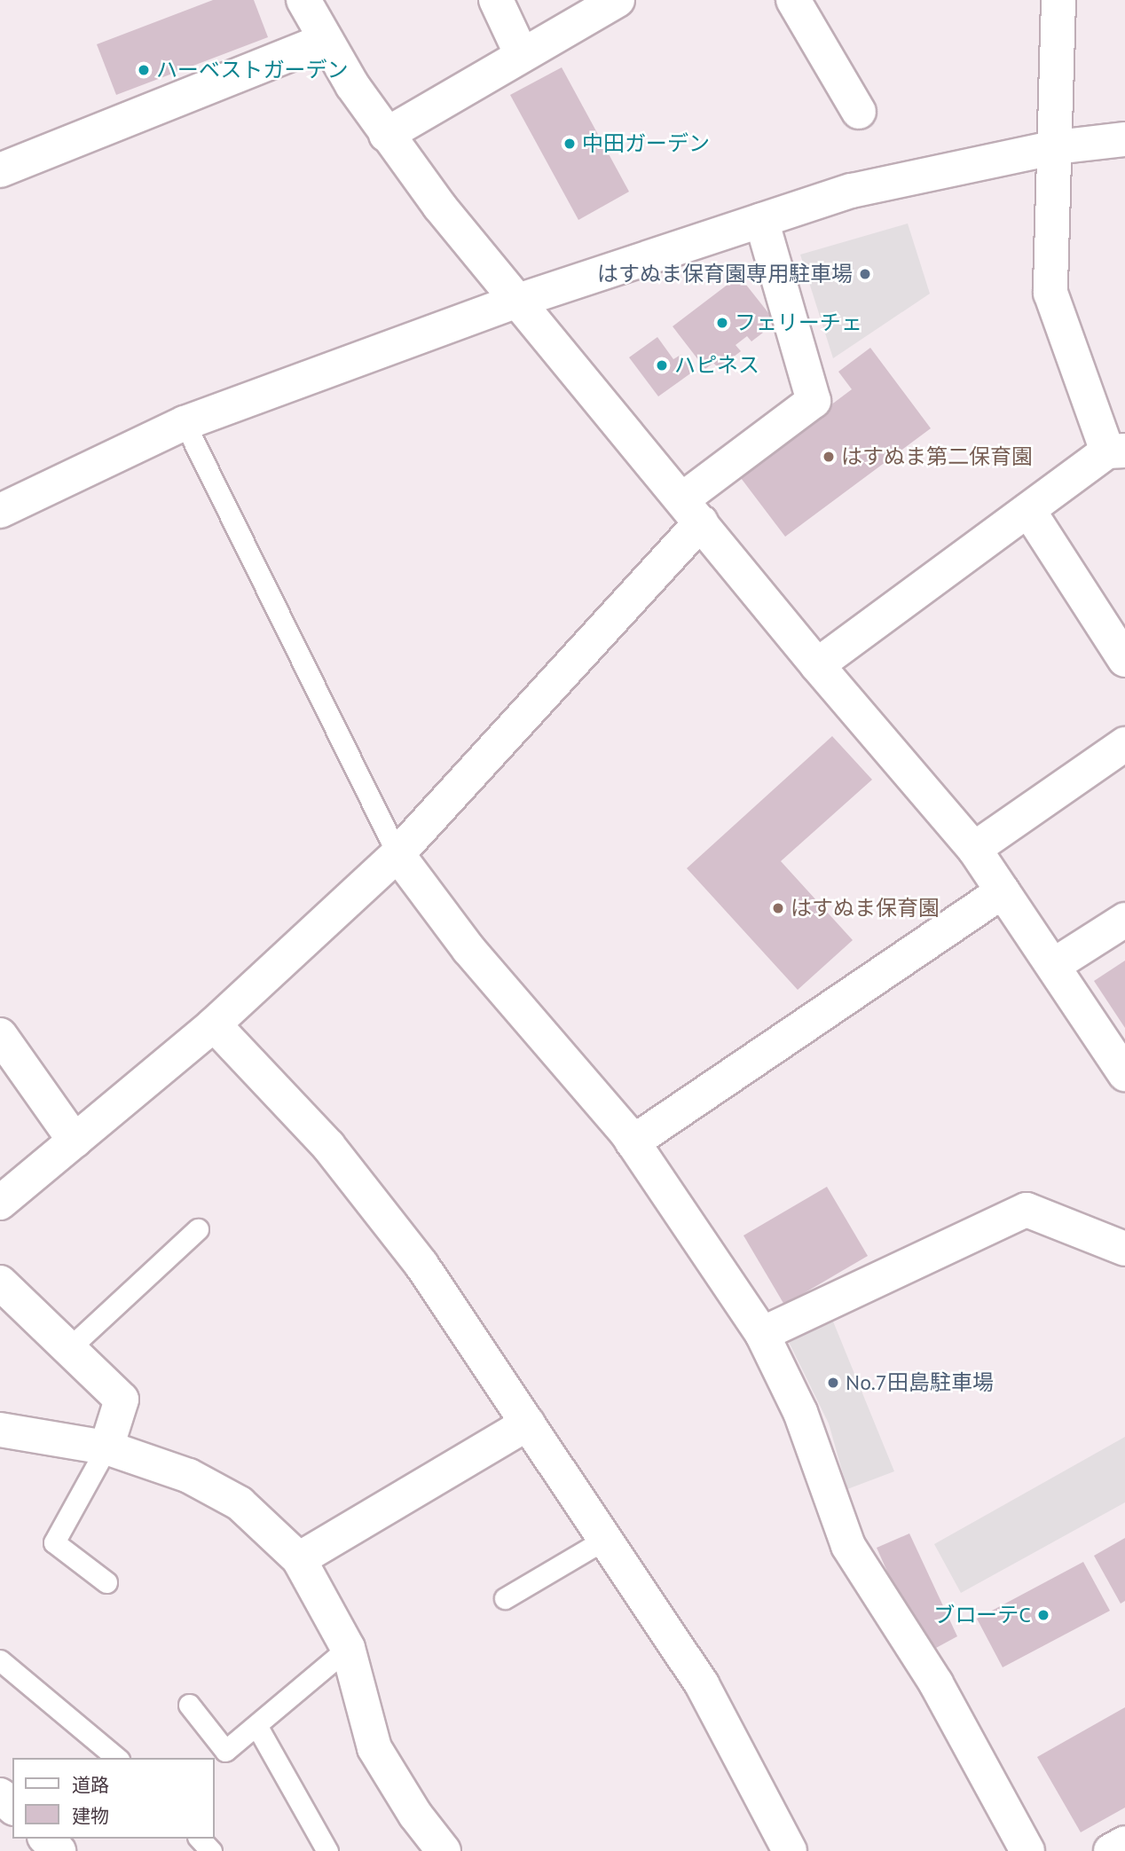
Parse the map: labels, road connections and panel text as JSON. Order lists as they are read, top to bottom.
{
  "places": [
    "ハーベストガーデン",
    "中田ガーデン",
    "はすぬま保育園専用駐車場",
    "フェリーチェ",
    "ハピネス",
    "はすぬま第二保育園",
    "はすぬま保育園",
    "No.7田島駐車場",
    "ブローテC"
  ],
  "legend": ["道路", "建物"]
}
